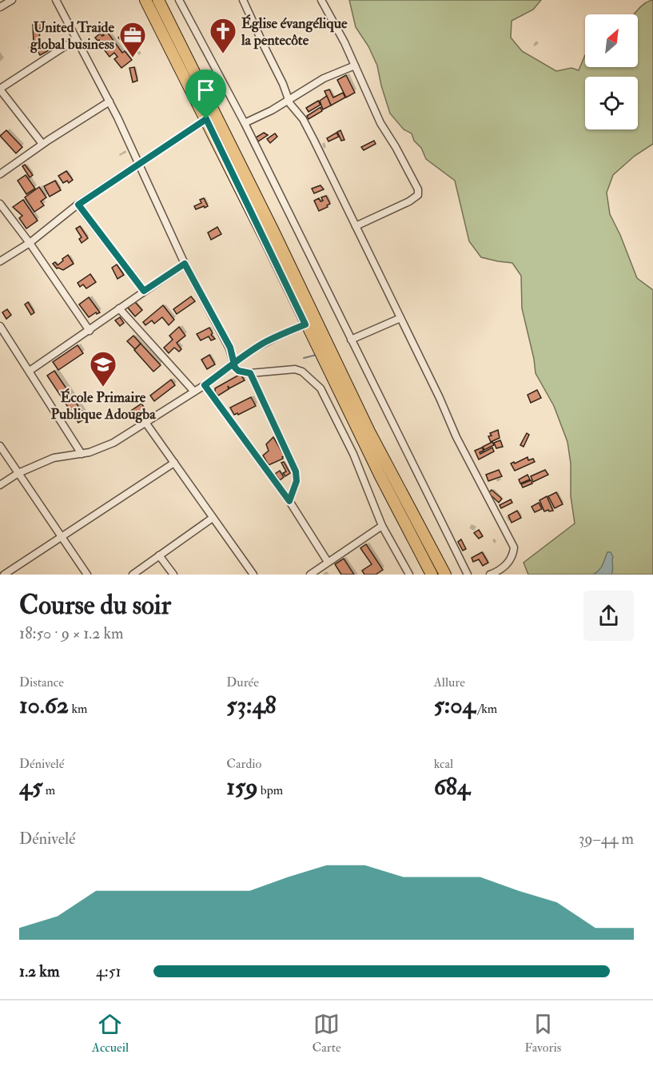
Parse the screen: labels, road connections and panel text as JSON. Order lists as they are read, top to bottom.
{
  "places": {
    "church": ["Église évangélique la pentecôte"],
    "office": ["United Traide global business"],
    "school or university": ["École Primaire Publique Adougba"]
  },
  "north": "top right",
  "page": {
    "heading": ["Course du soir", "18:50 · 9 × 1.2 km"],
    "stats": [
      ["Distance", "10.62 km"],
      ["Durée", "53:48"],
      ["Allure", "5:04 /km"],
      ["Dénivelé", "45 m"],
      ["Cardio", "159 bpm"],
      ["kcal", "684"]
    ],
    "chart": ["Dénivelé", "39–44 m"],
    "list": [
      {
        "name": "1.2 km",
        "note": "4:51"
      }
    ],
    "tabs": ["Accueil", "Carte", "Favoris"]
  }
}
